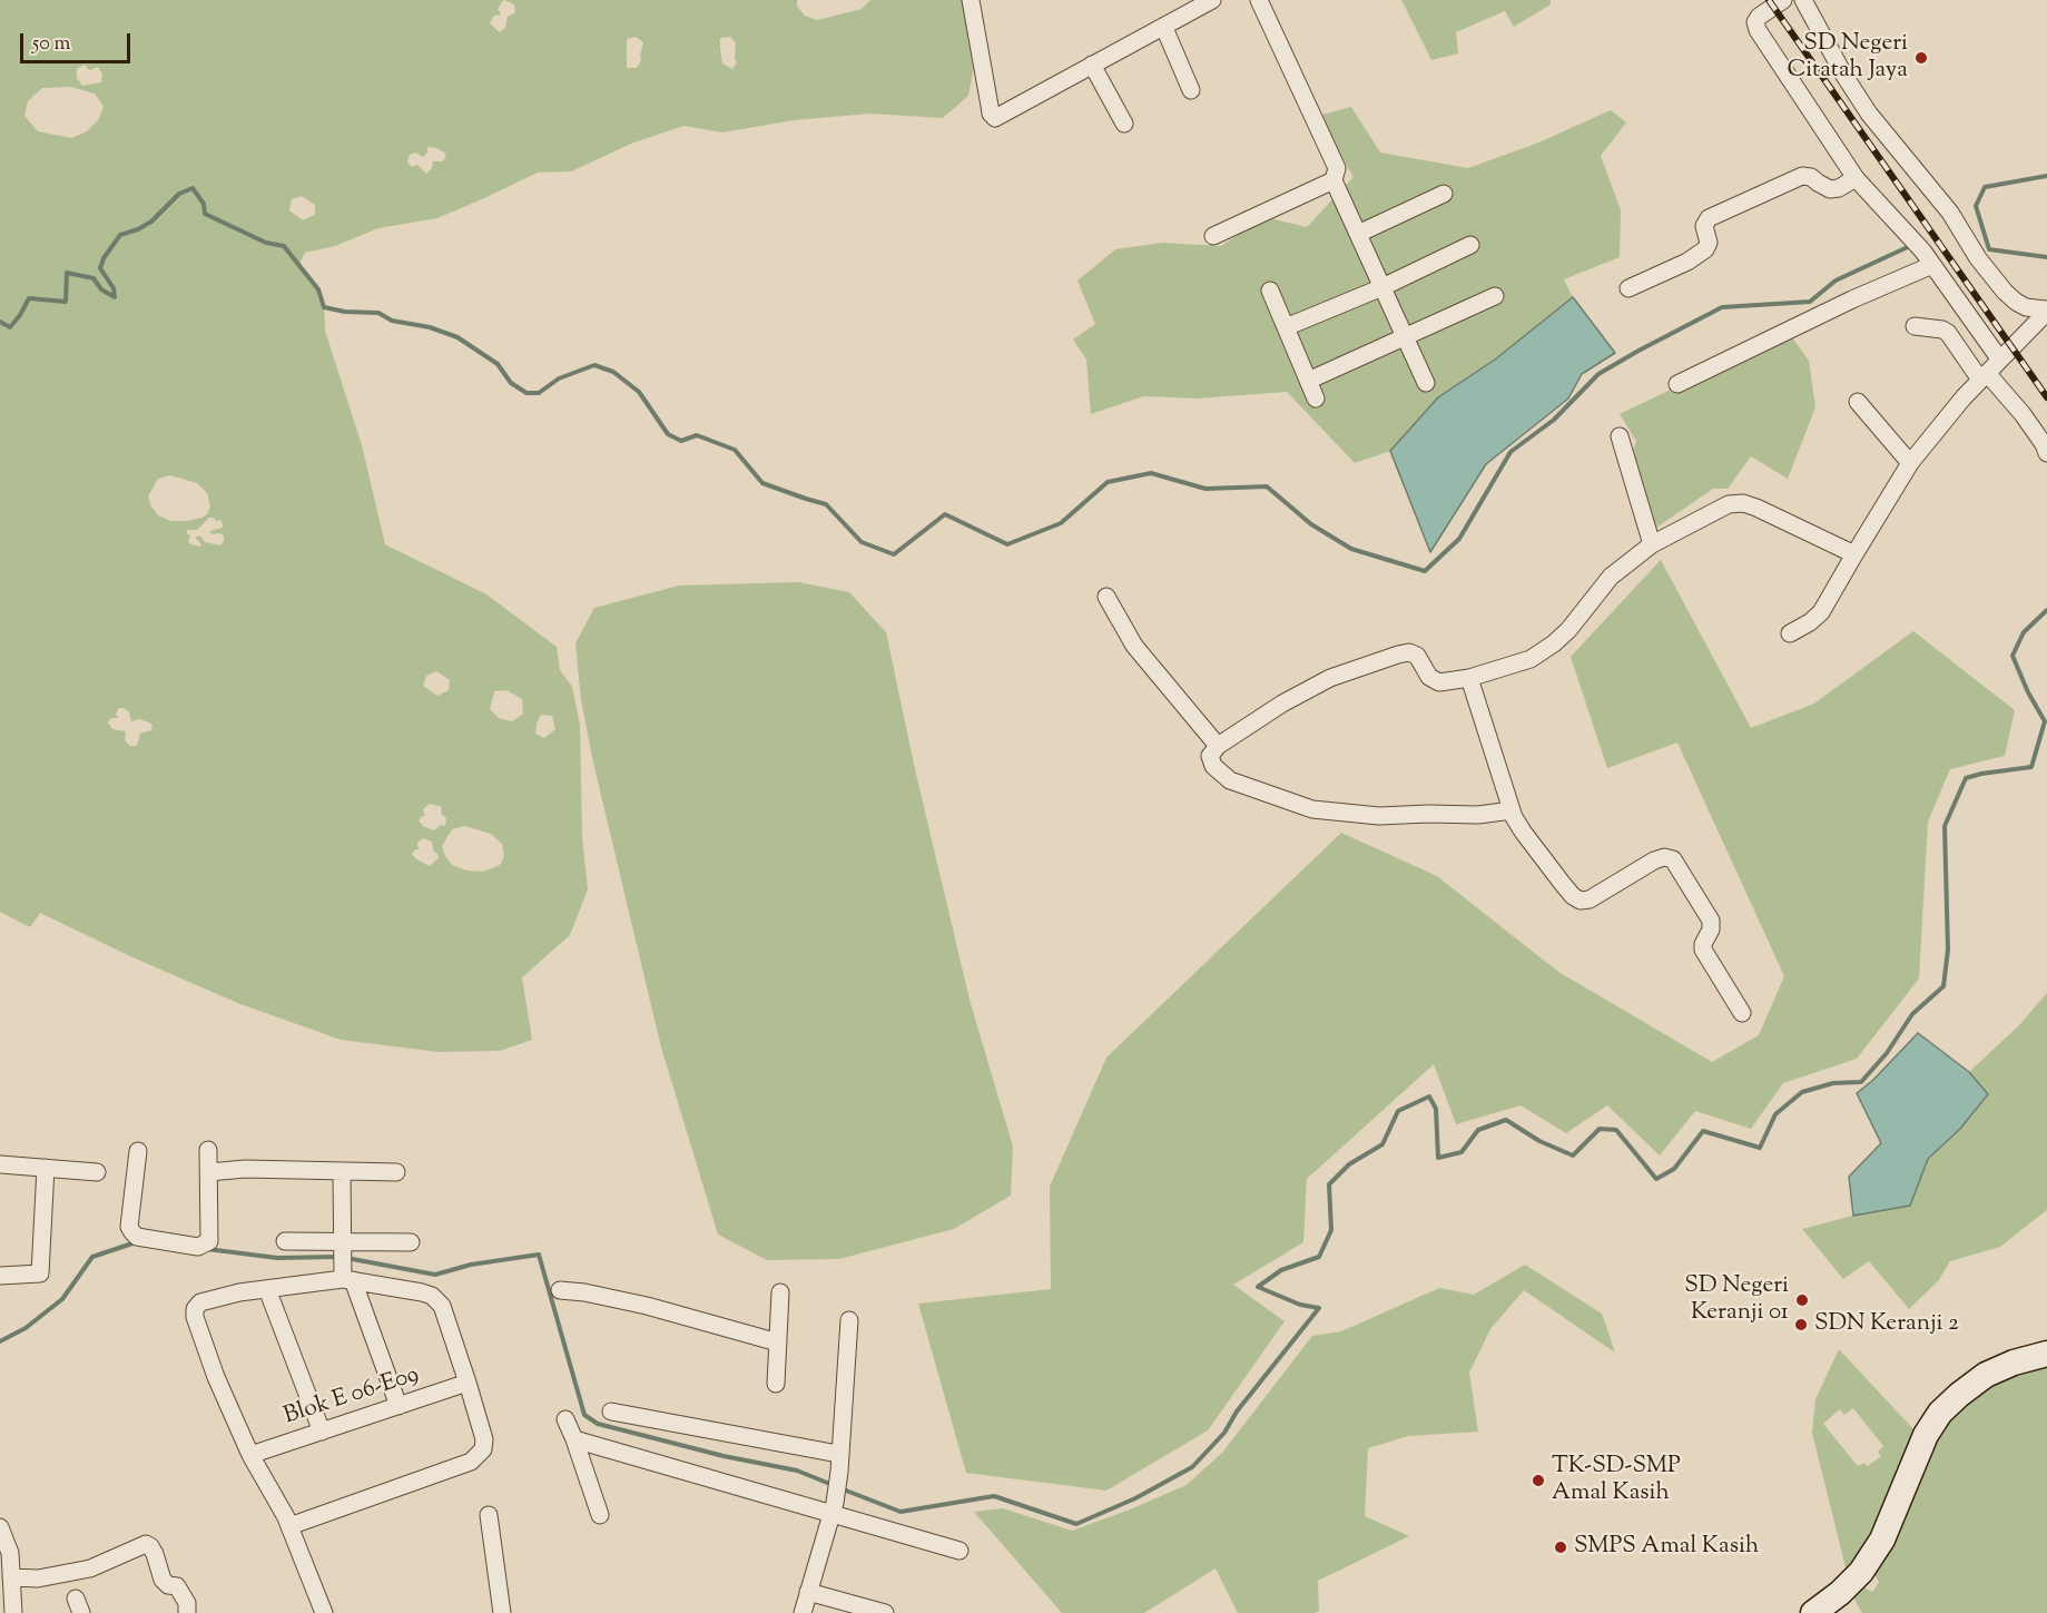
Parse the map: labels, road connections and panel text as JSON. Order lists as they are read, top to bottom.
{
  "streets": {
    "street": ["Blok E 06-E09"]
  },
  "places": [
    "SD Negeri Citatah Jaya",
    "SD Negeri Keranji 01",
    "SDN Keranji 2",
    "TK-SD-SMP Amal Kasih",
    "SMPS Amal Kasih"
  ],
  "scale_bar": "50 m"
}
